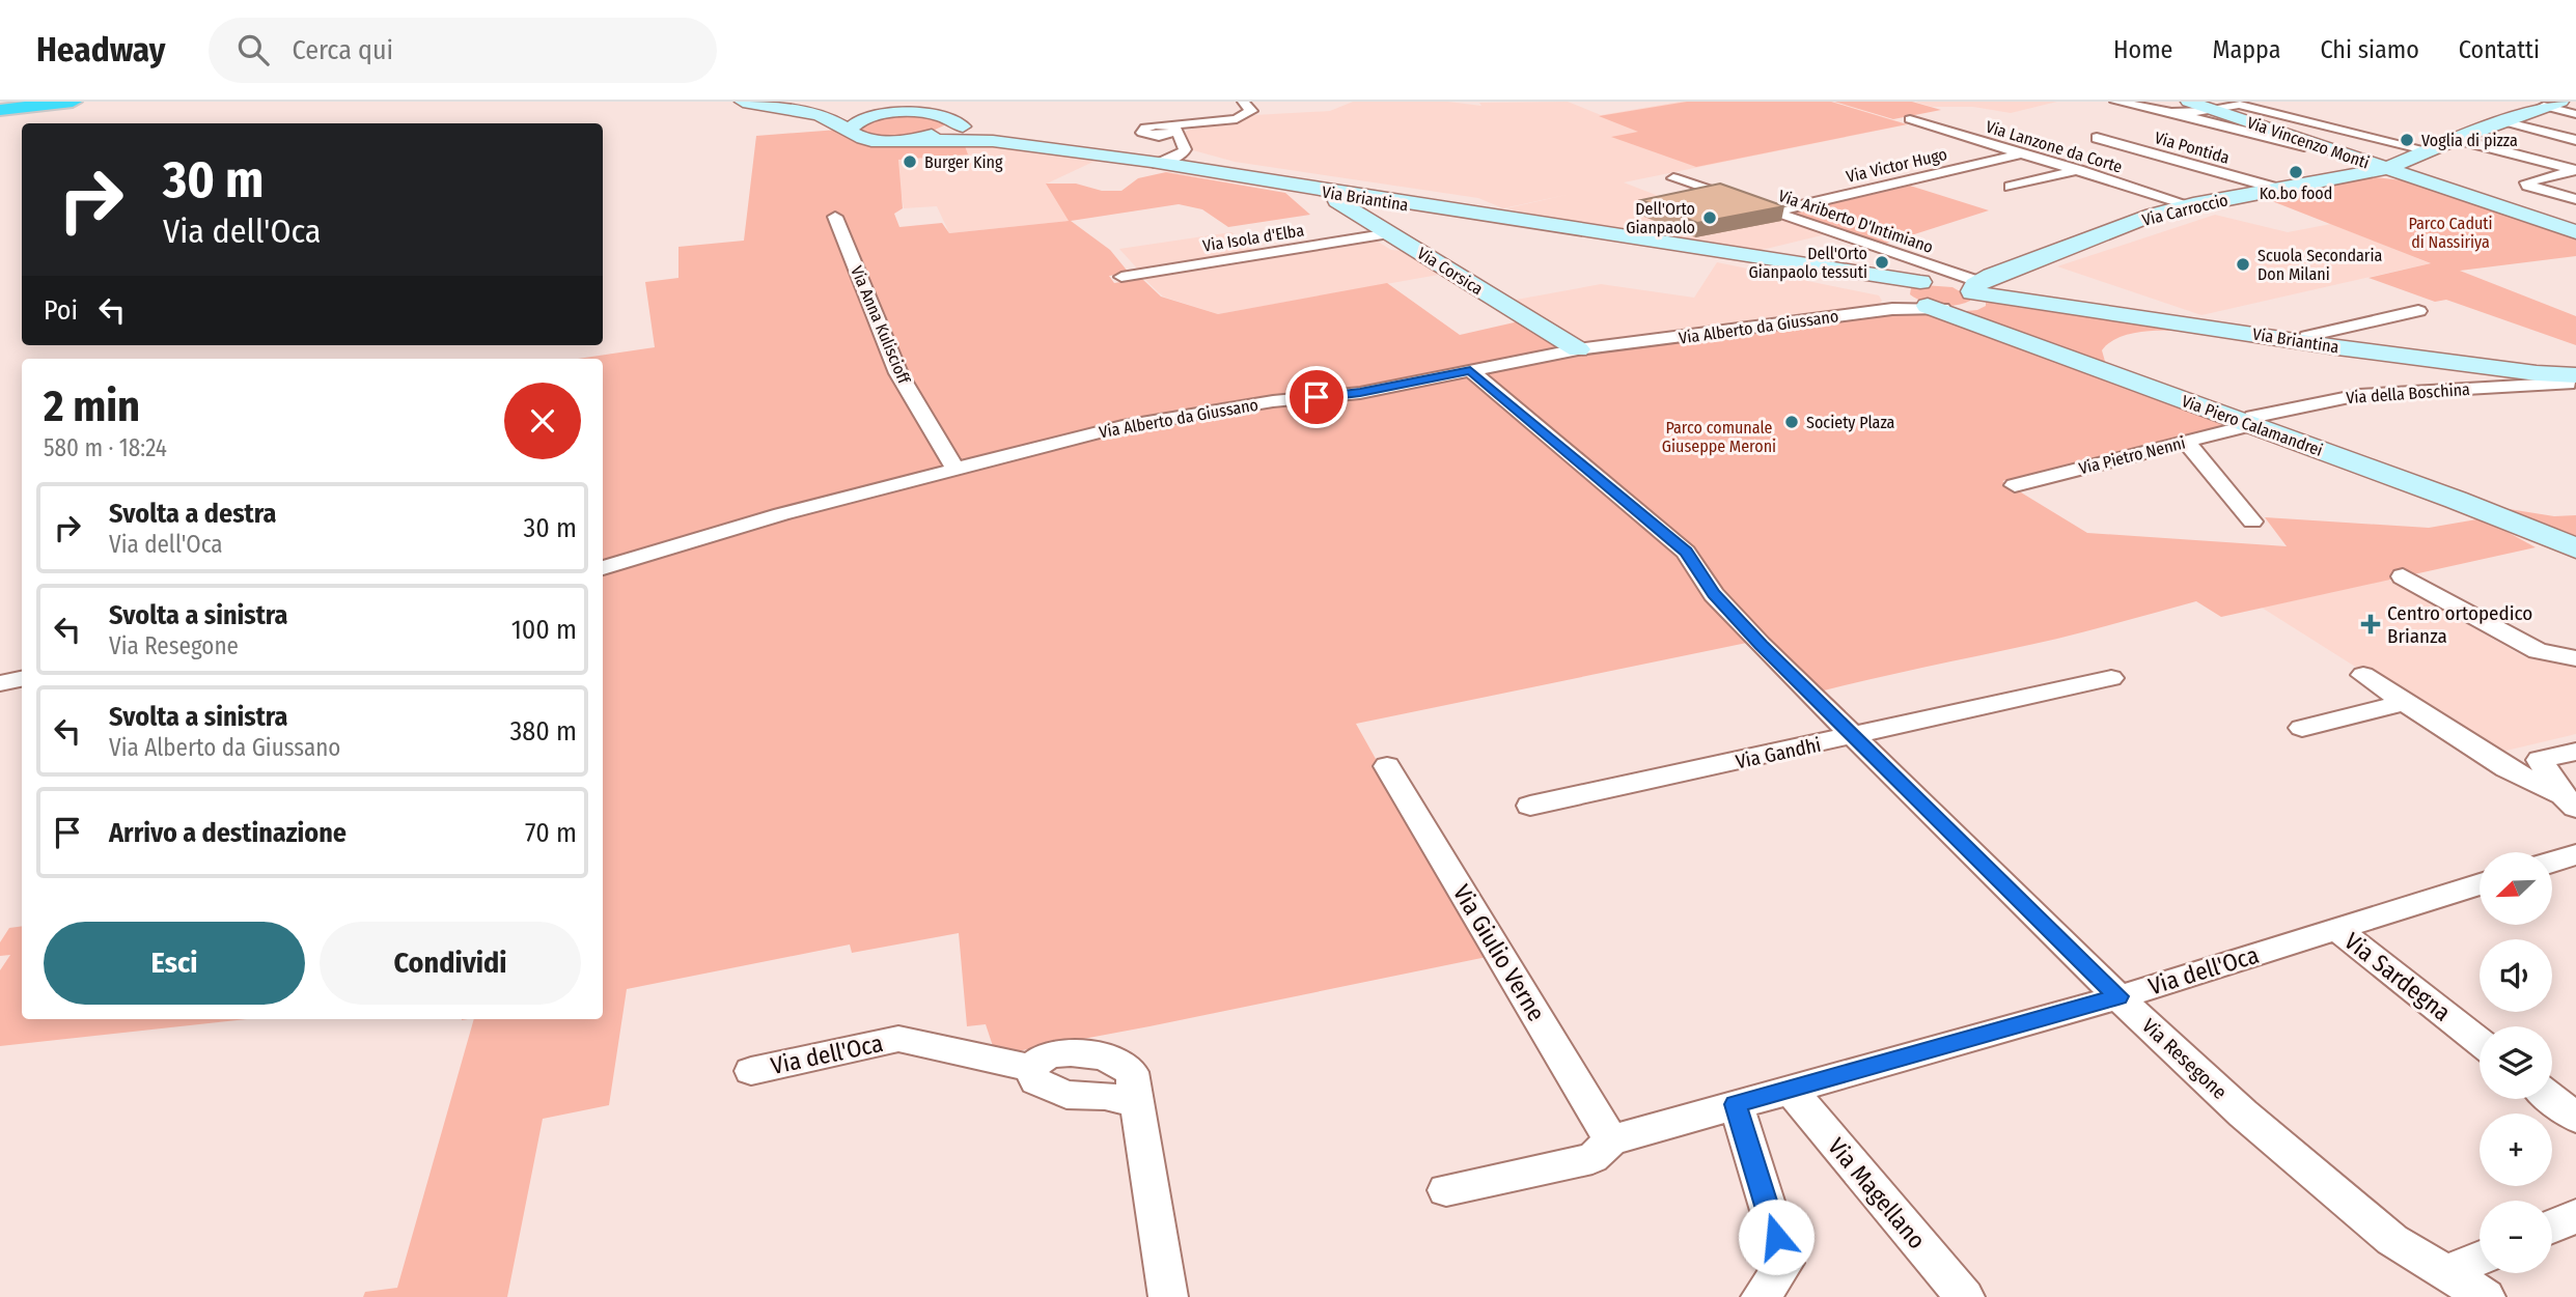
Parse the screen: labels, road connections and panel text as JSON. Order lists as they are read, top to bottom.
{
  "streets": {
    "main road": [
      "Via Vincenzo Monti",
      "Via Briantina",
      "Via Carroccio",
      "Via Corsica",
      "Via Piero Calamandrei"
    ],
    "street": [
      "Via Lanzone da Corte",
      "Via Pontida",
      "Via Victor Hugo",
      "Via Ariberto D'Intimiano",
      "Via Isola d'Elba",
      "Via Anna Kuliscioff",
      "Via Alberto da Giussano",
      "Via della Boschina",
      "Via Pietro Nenni",
      "Via Gandhi",
      "Via Giulio Verne",
      "Via dell'Oca",
      "Via Sardegna",
      "Via Resegone",
      "Via Magellano"
    ]
  },
  "crossings": [
    ["Via Vincenzo Monti", "Via Carroccio"],
    ["Via Lanzone da Corte", "Via Victor Hugo"],
    ["Via Lanzone da Corte", "Via Carroccio"],
    ["Via Pontida", "Via Carroccio"],
    ["Via Victor Hugo", "Via Ariberto D'Intimiano"],
    ["Via Briantina", "Via Carroccio"],
    ["Via Briantina", "Via Ariberto D'Intimiano"],
    ["Via Briantina", "Via Corsica"],
    ["Via Briantina", "Via Alberto da Giussano"],
    ["Via Briantina", "Via della Boschina"],
    ["Via Briantina", "Via Piero Calamandrei"],
    ["Via Carroccio", "Via Ariberto D'Intimiano"],
    ["Via Isola d'Elba", "Via Corsica"],
    ["Via Corsica", "Via Alberto da Giussano"],
    ["Via Anna Kuliscioff", "Via Alberto da Giussano"],
    ["Via Alberto da Giussano", "Via Piero Calamandrei"],
    ["Via Alberto da Giussano", "Via Resegone"],
    ["Via della Boschina", "Via Piero Calamandrei"],
    ["Via della Boschina", "Via Pietro Nenni"],
    ["Via Piero Calamandrei", "Via Pietro Nenni"],
    ["Via Gandhi", "Via Resegone"],
    ["Via dell'Oca", "Via Sardegna"],
    ["Via dell'Oca", "Via Resegone"],
    ["Via dell'Oca", "Via Magellano"]
  ],
  "parks": ["Parco Caduti di Nassiriya", "Parco comunale Giuseppe Meroni"],
  "places": {
    "other": [
      "Voglia di pizza",
      "Burger King",
      "Ko.bo food",
      "Dell'Orto Gianpaolo",
      "Dell'Orto Gianpaolo tessuti",
      "Scuola Secondaria Don Milani",
      "Society Plaza"
    ],
    "health": ["Centro ortopedico Brianza"]
  },
  "north": "bottom left",
  "page": {
    "header": "Headway",
    "search": "Cerca qui",
    "nav": [
      "Home",
      "Mappa",
      "Chi siamo",
      "Contatti"
    ],
    "turn": ["30 m", "Via dell'Oca"],
    "then": "Poi",
    "heading": ["2 min", "580 m · 18:24"],
    "list": [
      {
        "name": "Svolta a destra",
        "note": "Via dell'Oca",
        "value": "30 m"
      },
      {
        "name": "Svolta a sinistra",
        "note": "Via Resegone",
        "value": "100 m"
      },
      {
        "name": "Svolta a sinistra",
        "note": "Via Alberto da Giussano",
        "value": "380 m"
      },
      {
        "name": "Arrivo a destinazione",
        "value": "70 m"
      }
    ],
    "map_buttons": ["+", "−"],
    "buttons": ["Esci", "Condividi"]
  }
}
